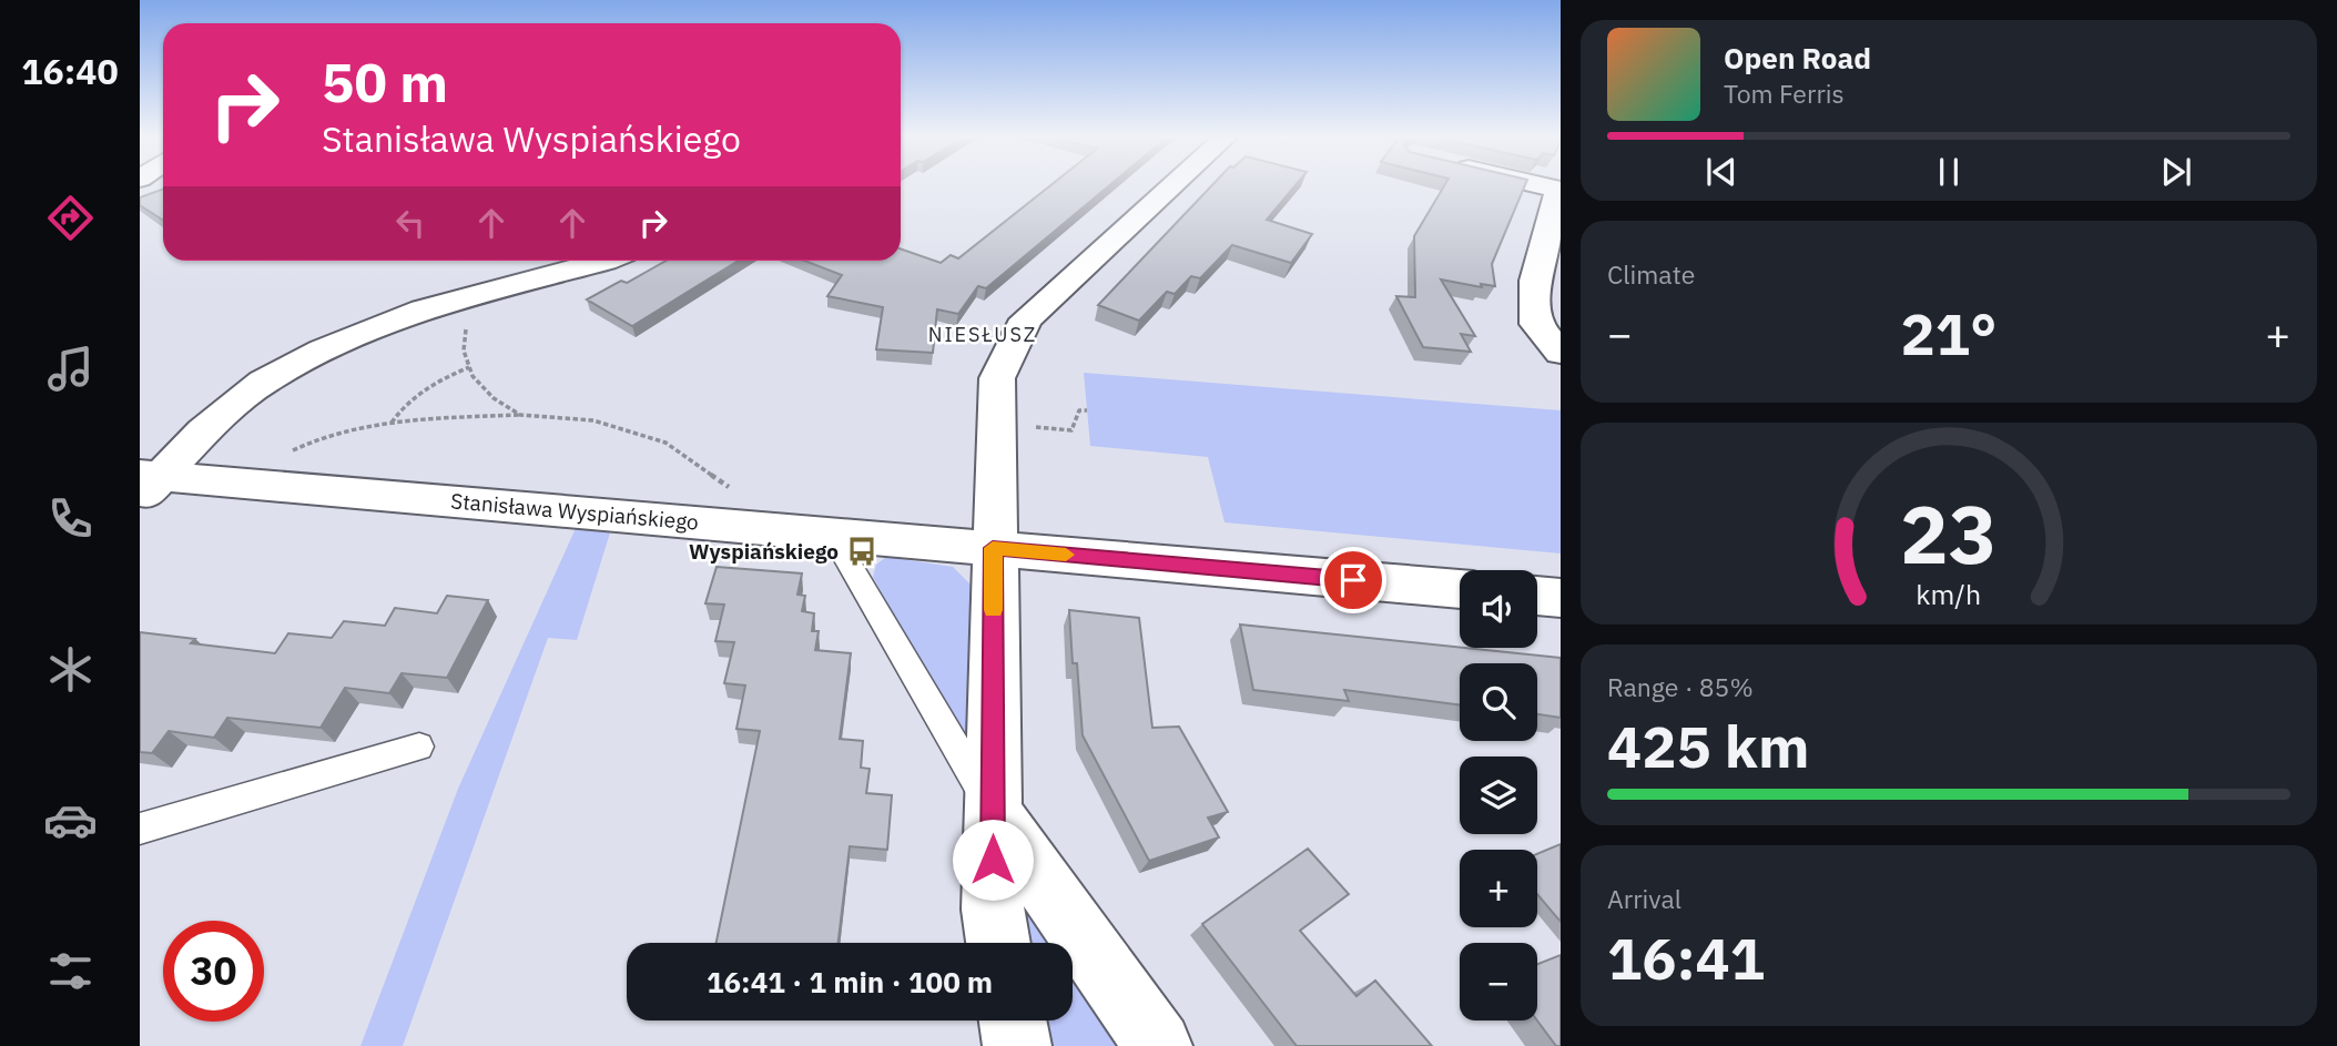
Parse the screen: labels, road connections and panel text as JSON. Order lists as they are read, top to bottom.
{
  "streets": {
    "street": ["Stanisława Wyspiańskiego"]
  },
  "districts": ["NIESŁUSZ"],
  "places": {
    "bus stop": ["Wyspiańskiego"]
  },
  "page": {
    "tabs": "16:40",
    "turn": ["50 m", "Stanisława Wyspiańskiego"],
    "song": ["Open Road", "Tom Ferris"],
    "tile": [
      "Climate",
      ["Range · 85%", "425 km"],
      ["Arrival", "16:41"]
    ],
    "heat": ["−", "21°", "+"],
    "map_buttons": ["+", "−"],
    "limit": "30",
    "trip": "16:41 · 1 min · 100 m",
    "gauge": ["23", "km/h"]
  }
}
